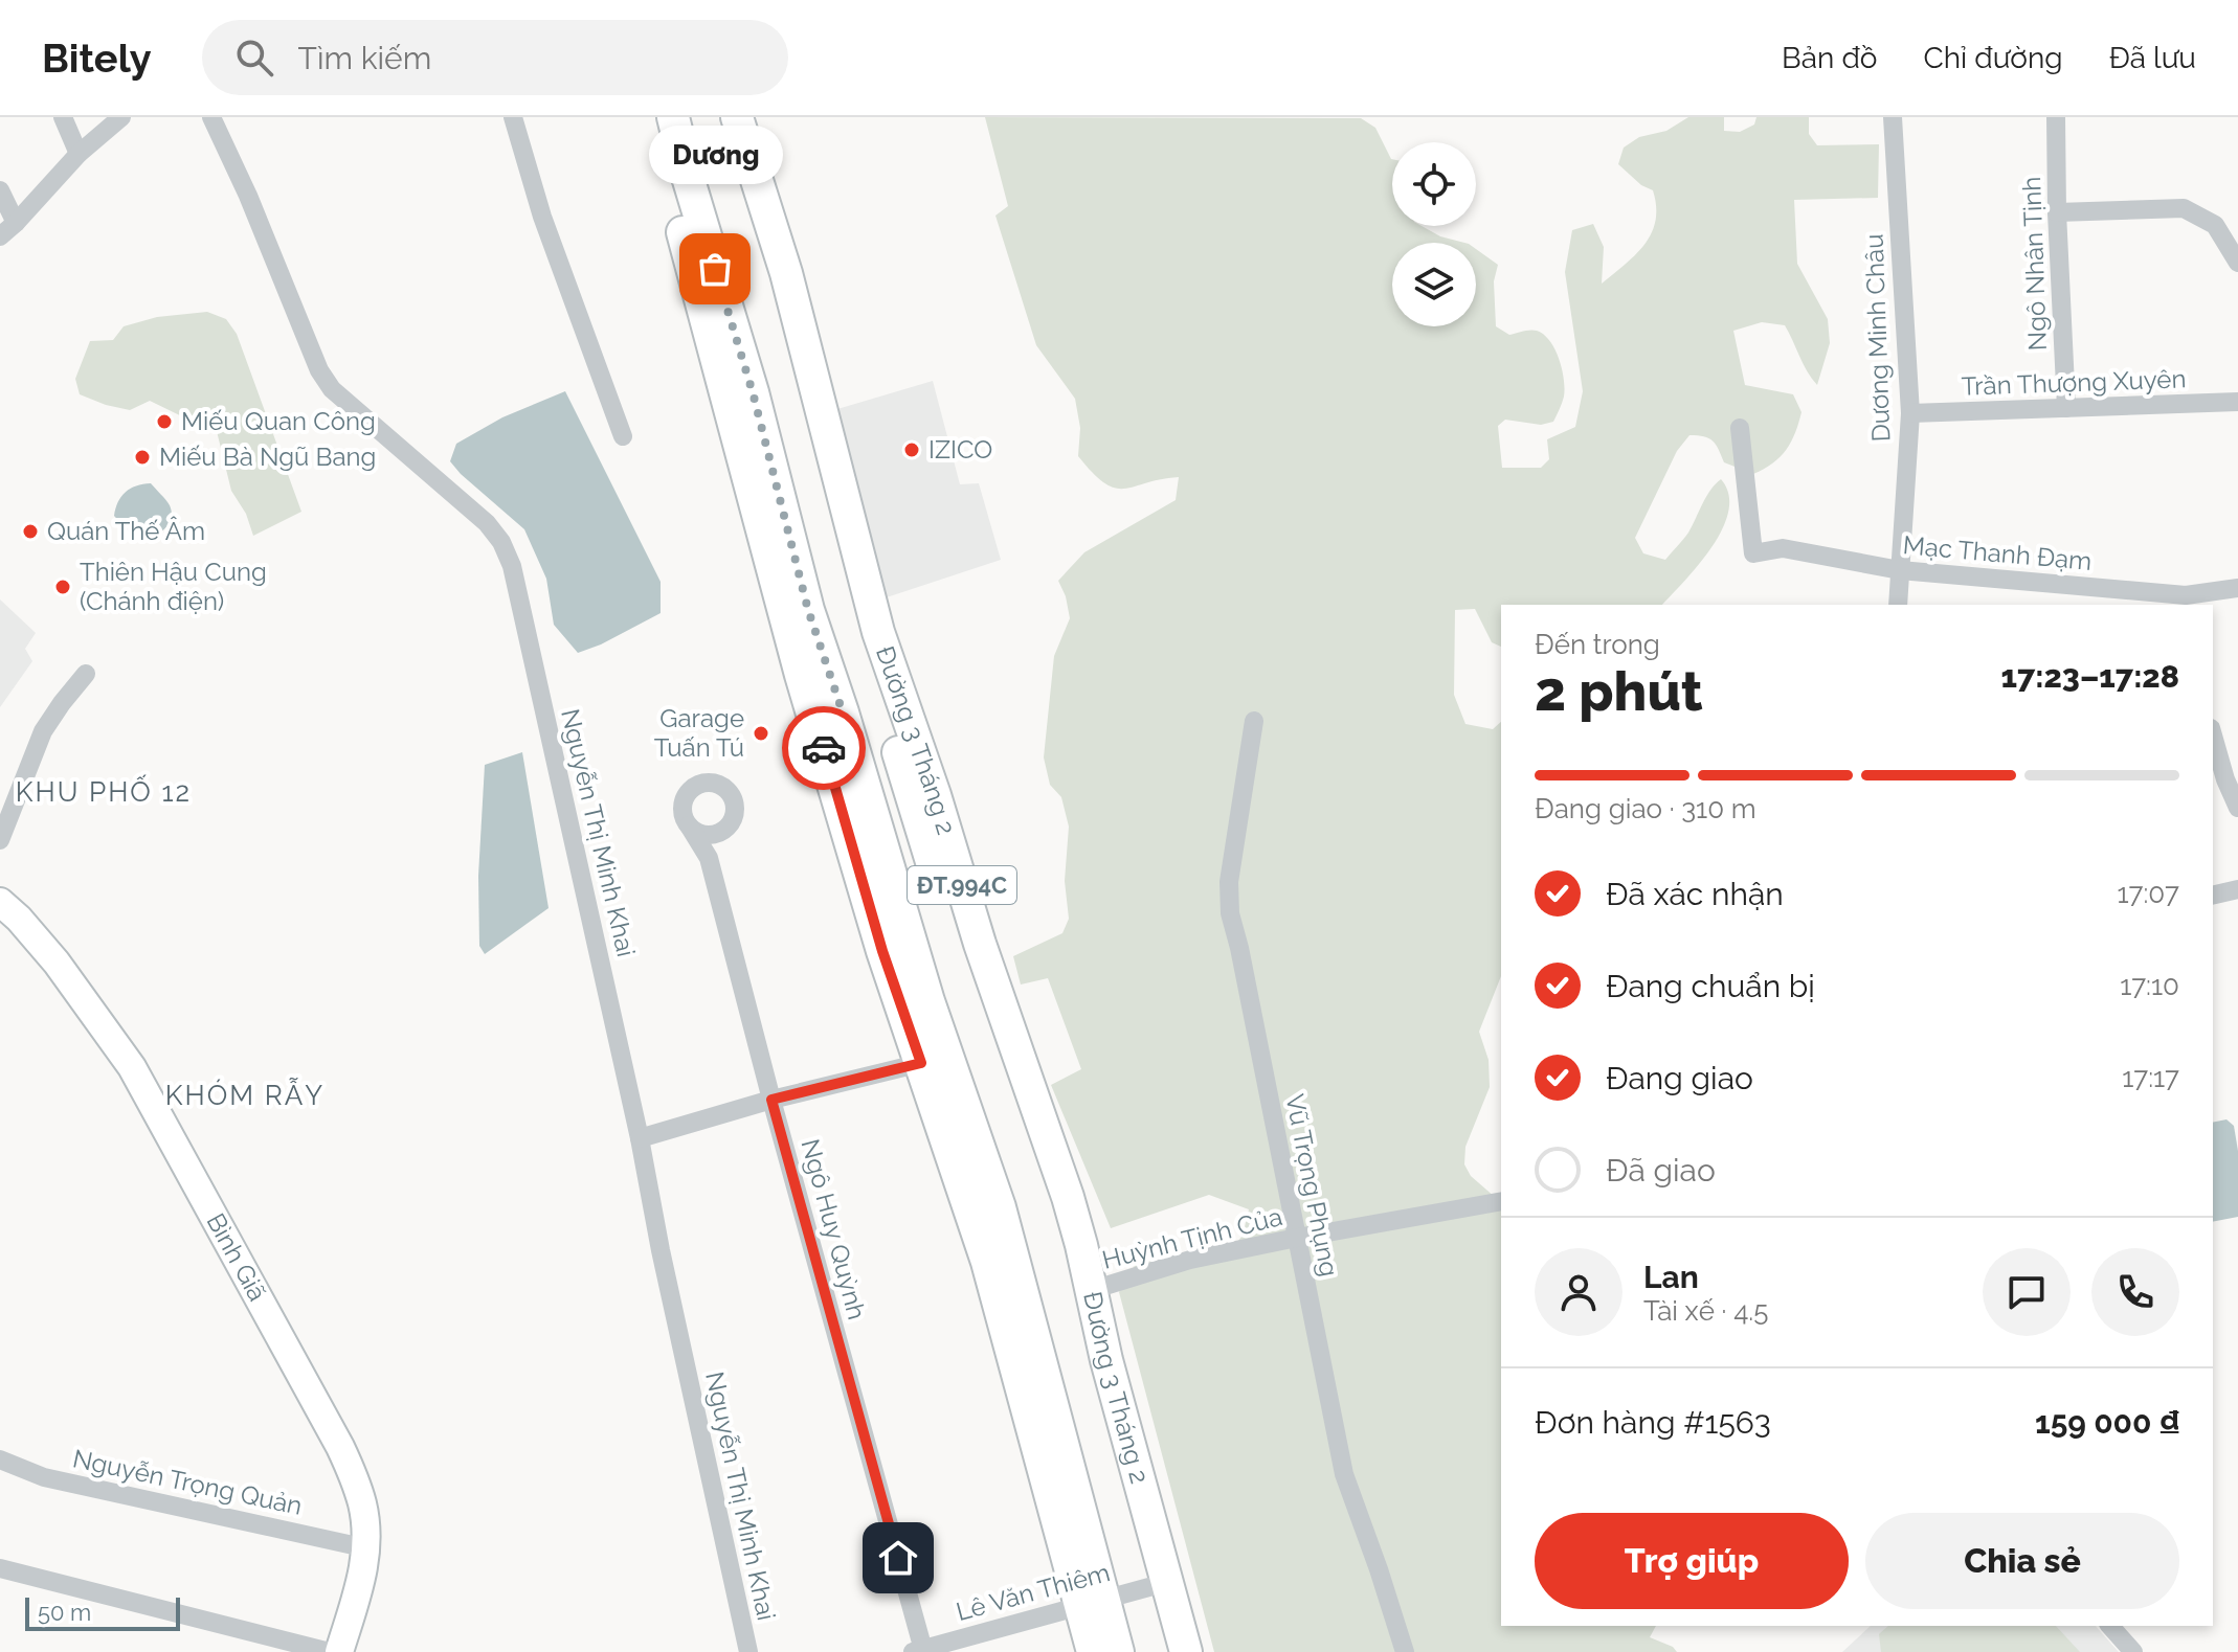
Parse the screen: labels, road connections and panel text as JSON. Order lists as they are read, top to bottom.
{
  "streets": {
    "main road": ["Đường 3 Tháng 2", "ĐT.994C"],
    "street": [
      "Ngô Nhân Tịnh",
      "Dương Minh Châu",
      "Trần Thượng Xuyên",
      "Mạc Thanh Đạm",
      "Nguyễn Thị Minh Khai",
      "Vũ Trọng Phụng",
      "Ngô Huy Quỳnh",
      "Huỳnh Tịnh Của",
      "Bình Giã",
      "Nguyễn Trọng Quản",
      "Lê Văn Thiêm"
    ]
  },
  "crossings": [
    ["Ngô Nhân Tịnh", "Trần Thượng Xuyên"],
    ["Dương Minh Châu", "Trần Thượng Xuyên"],
    ["Dương Minh Châu", "Mạc Thanh Đạm"],
    ["Đường 3 Tháng 2", "Huỳnh Tịnh Của"],
    ["Đường 3 Tháng 2", "Lê Văn Thiêm"],
    ["ĐT.994C", "Lê Văn Thiêm"],
    ["Vũ Trọng Phụng", "Huỳnh Tịnh Của"],
    ["Ngô Huy Quỳnh", "Lê Văn Thiêm"],
    ["Bình Giã", "Nguyễn Trọng Quản"]
  ],
  "districts": ["KHU PHỐ 12", "KHÓM RẪY"],
  "places": [
    "Dương",
    "Miếu Quan Công",
    "IZICO",
    "Miếu Bà Ngũ Bang",
    "Quán Thế Âm",
    "Thiên Hậu Cung (Chánh điện)",
    "Garage Tuấn Tú"
  ],
  "scale_bar": "50 m",
  "page": {
    "header": "Bitely",
    "search": "Tìm kiếm",
    "nav": ["Bản đồ", "Chỉ đường", "Đã lưu"],
    "bubble": "Dương",
    "heading": ["2 phút", "Đến trong", "17:23–17:28"],
    "panel": [
      "Lan",
      "Tài xế · 4.5",
      "Đơn hàng #1563",
      "159 000 ₫"
    ],
    "bar": "Đang giao · 310 m",
    "list": [
      ["Đã xác nhận", "17:07"],
      ["Đang chuẩn bị", "17:10"],
      ["Đang giao", "17:17"],
      "Đã giao"
    ],
    "buttons": ["Trợ giúp", "Chia sẻ"],
    "scale": "50 m"
  }
}
